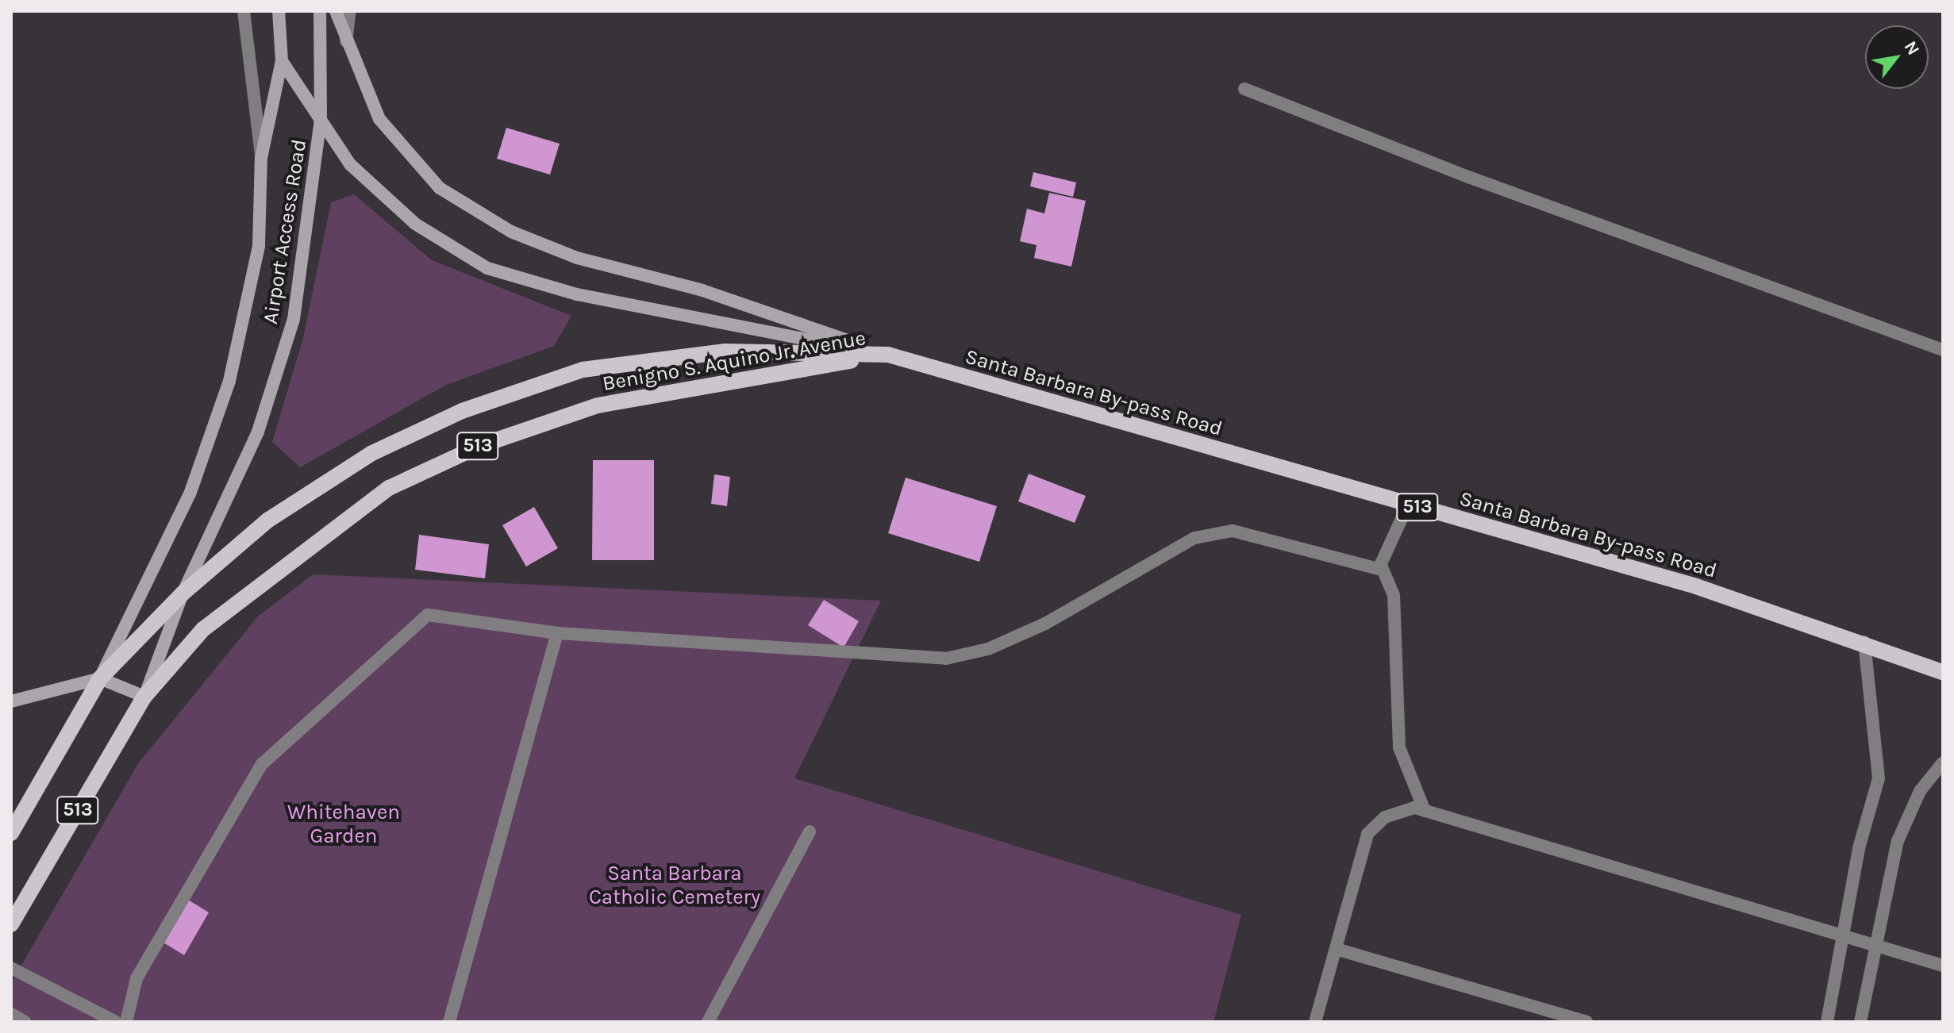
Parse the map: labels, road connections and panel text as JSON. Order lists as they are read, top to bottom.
{
  "streets": {
    "main road": [
      "Airport Access Road",
      "Benigno S. Aquino Jr. Avenue",
      "Santa Barbara By-pass Road",
      "513"
    ]
  },
  "crossings": [
    ["Airport Access Road", "Benigno S. Aquino Jr. Avenue"],
    ["Benigno S. Aquino Jr. Avenue", "Santa Barbara By-pass Road"]
  ],
  "parks": ["Whitehaven Garden", "Santa Barbara Catholic Cemetery"],
  "north": "top right"
}
